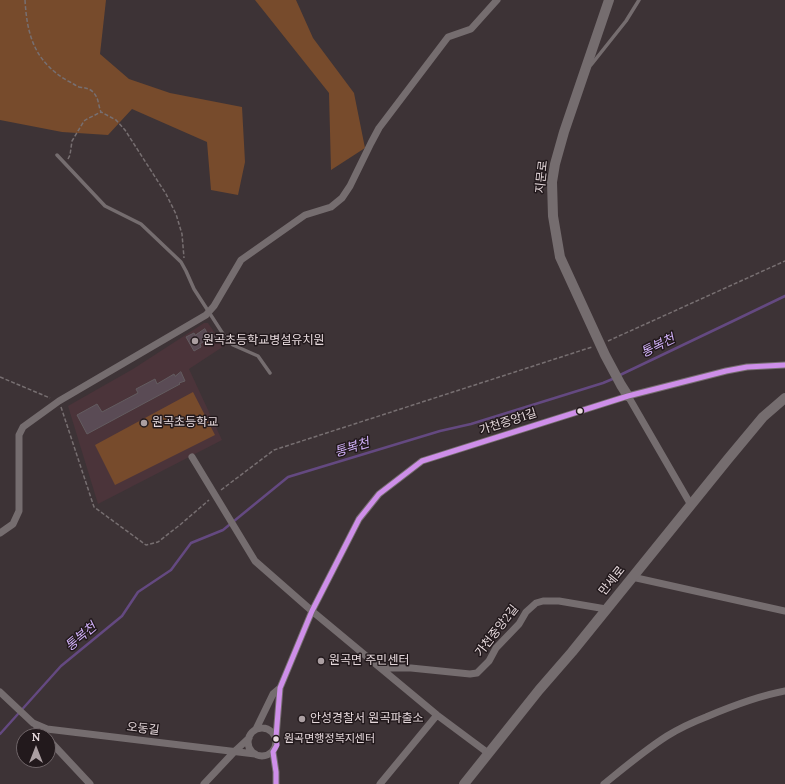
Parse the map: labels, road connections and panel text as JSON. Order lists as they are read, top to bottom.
{
  "streets": {
    "main road": ["지문로", "만세로"],
    "street": ["가천중앙1길", "가천중앙2길", "오동길"]
  },
  "crossings": [
    ["지문로", "가천중앙1길"],
    ["가천중앙1길", "오동길"],
    ["만세로", "가천중앙2길"]
  ],
  "water": ["통복천"],
  "places": [
    "원곡초등학교병설유치원",
    "원곡초등학교",
    "원곡면 주민센터",
    "안성경찰서 원곡파출소",
    "원곡면행정복지센터"
  ],
  "north": "top"
}
